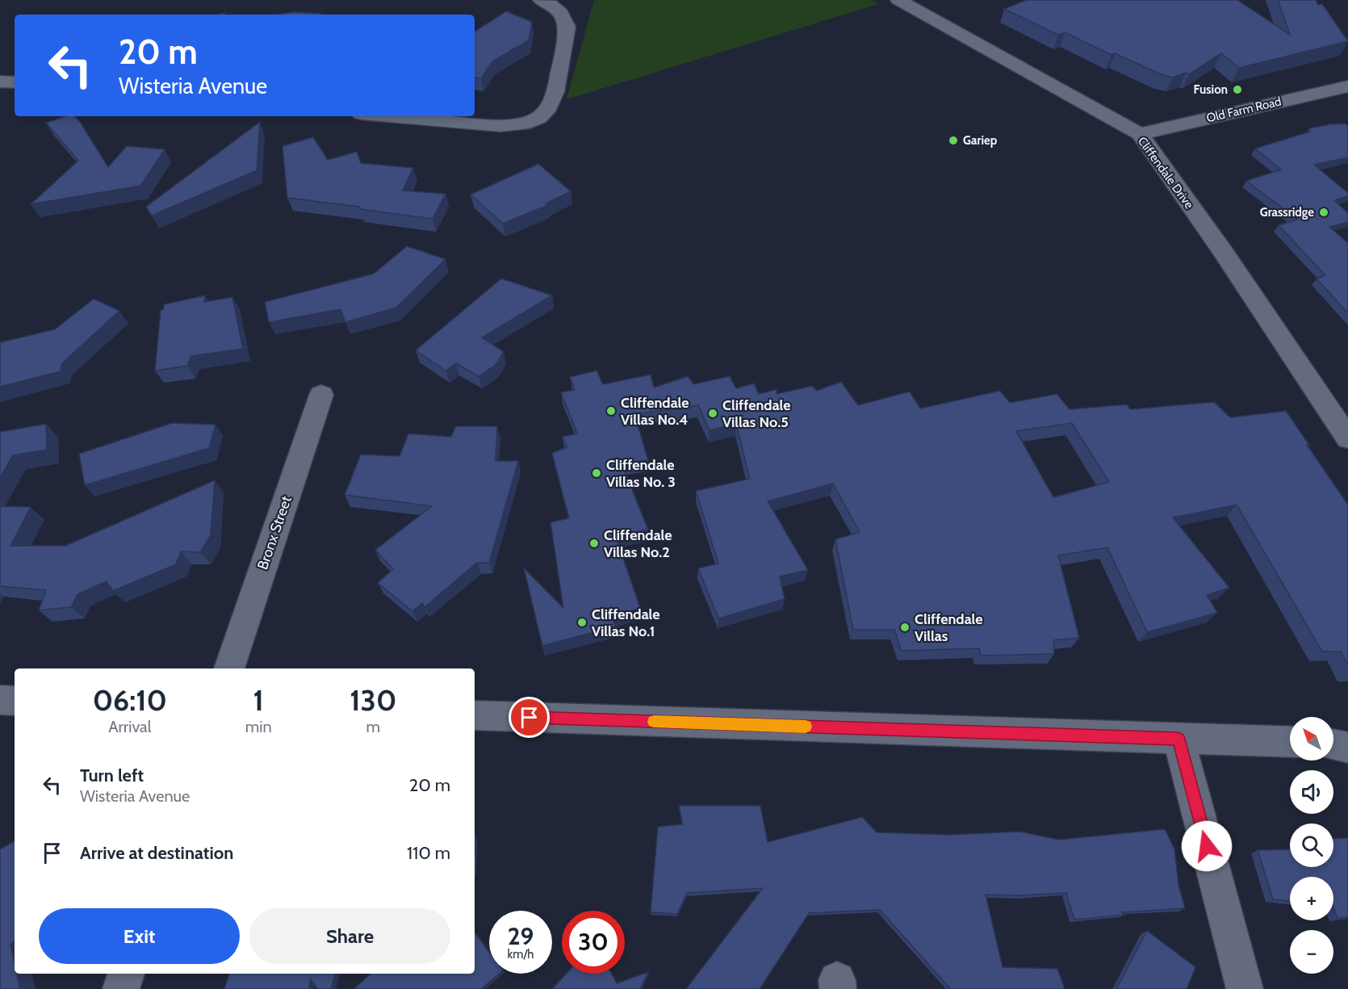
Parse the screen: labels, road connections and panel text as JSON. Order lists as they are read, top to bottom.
{
  "streets": {
    "street": ["Old Farm Road", "Cliffendale Drive", "Bronx Street"]
  },
  "crossings": [
    ["Old Farm Road", "Cliffendale Drive"]
  ],
  "places": [
    "Fusion",
    "Gariep",
    "Grassridge",
    "Cliffendale Villas No.4",
    "Cliffendale Villas No.5",
    "Cliffendale Villas No. 3",
    "Cliffendale Villas No.2",
    "Cliffendale Villas No.1",
    "Cliffendale Villas"
  ],
  "north": "top left",
  "page": {
    "turn": ["20 m", "Wisteria Avenue"],
    "eta": [
      "06:10",
      "Arrival",
      "1",
      "min",
      "130",
      "m"
    ],
    "map_buttons": ["+", "−"],
    "list": [
      {
        "name": "Turn left",
        "note": "Wisteria Avenue",
        "value": "20 m"
      },
      {
        "name": "Arrive at destination",
        "value": "110 m"
      }
    ],
    "buttons": ["Exit", "Share"],
    "speed": "29 km/h",
    "limit": "30"
  }
}
